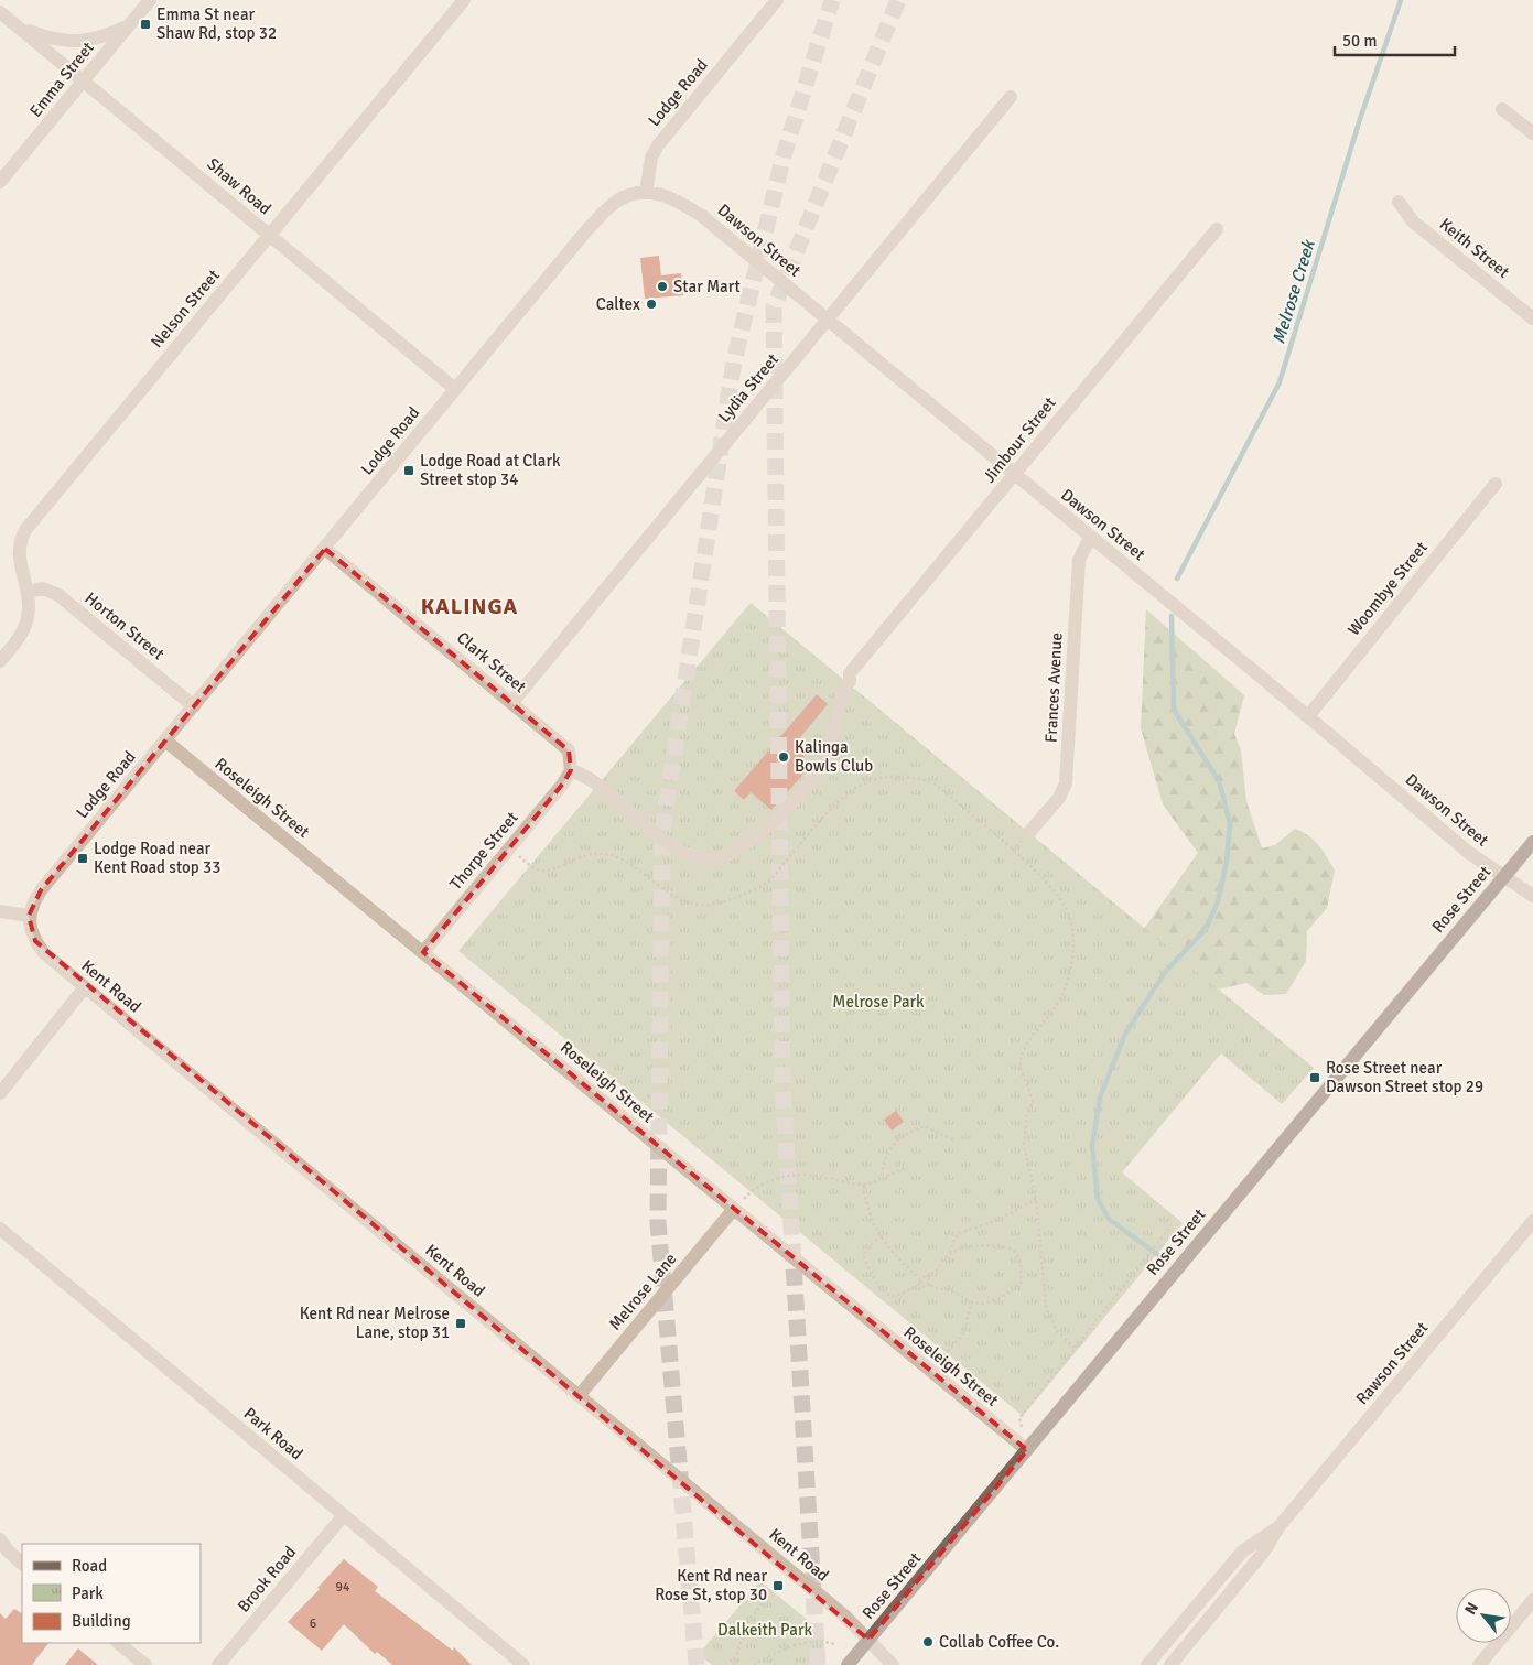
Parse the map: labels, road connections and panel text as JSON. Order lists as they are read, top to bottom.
{
  "streets": {
    "main road": ["Rose Street"],
    "street": [
      "Emma Street",
      "Lodge Road",
      "Shaw Road",
      "Dawson Street",
      "Keith Street",
      "Nelson Street",
      "Lydia Street",
      "Jimbour Street",
      "Woombye Street",
      "Horton Street",
      "Clark Street",
      "Frances Avenue",
      "Roseleigh Street",
      "Thorpe Street",
      "Kent Road",
      "Melrose Lane",
      "Rawson Street",
      "Park Road",
      "Brook Road"
    ]
  },
  "crossings": [
    ["Emma Street", "Shaw Road"],
    ["Lodge Road", "Shaw Road"],
    ["Lodge Road", "Dawson Street"],
    ["Lodge Road", "Horton Street"],
    ["Lodge Road", "Clark Street"],
    ["Lodge Road", "Roseleigh Street"],
    ["Lodge Road", "Kent Road"],
    ["Shaw Road", "Nelson Street"],
    ["Dawson Street", "Lydia Street"],
    ["Dawson Street", "Jimbour Street"],
    ["Dawson Street", "Woombye Street"],
    ["Dawson Street", "Frances Avenue"],
    ["Dawson Street", "Rose Street"],
    ["Nelson Street", "Horton Street"],
    ["Lydia Street", "Clark Street"],
    ["Jimbour Street", "Clark Street"],
    ["Jimbour Street", "Thorpe Street"],
    ["Clark Street", "Thorpe Street"],
    ["Roseleigh Street", "Thorpe Street"],
    ["Roseleigh Street", "Rose Street"],
    ["Roseleigh Street", "Melrose Lane"],
    ["Rose Street", "Kent Road"],
    ["Kent Road", "Melrose Lane"],
    ["Park Road", "Brook Road"]
  ],
  "districts": ["KALINGA"],
  "water": ["Melrose Creek"],
  "parks": ["Melrose Park", "Dalkeith Park"],
  "places": {
    "transit": [
      "Emma St near Shaw Rd, stop 32",
      "Lodge Road at Clark Street stop 34",
      "Lodge Road near Kent Road stop 33",
      "Rose Street near Dawson Street stop 29",
      "Kent Rd near Melrose Lane, stop 31",
      "Kent Rd near Rose St, stop 30"
    ],
    "other": [
      "Star Mart",
      "Caltex",
      "Kalinga Bowls Club",
      "Collab Coffee Co."
    ]
  },
  "house_numbers": ["94", "6"],
  "legend": ["Road", "Park", "Building"],
  "scale_bar": "50 m",
  "north": "top left"
}
